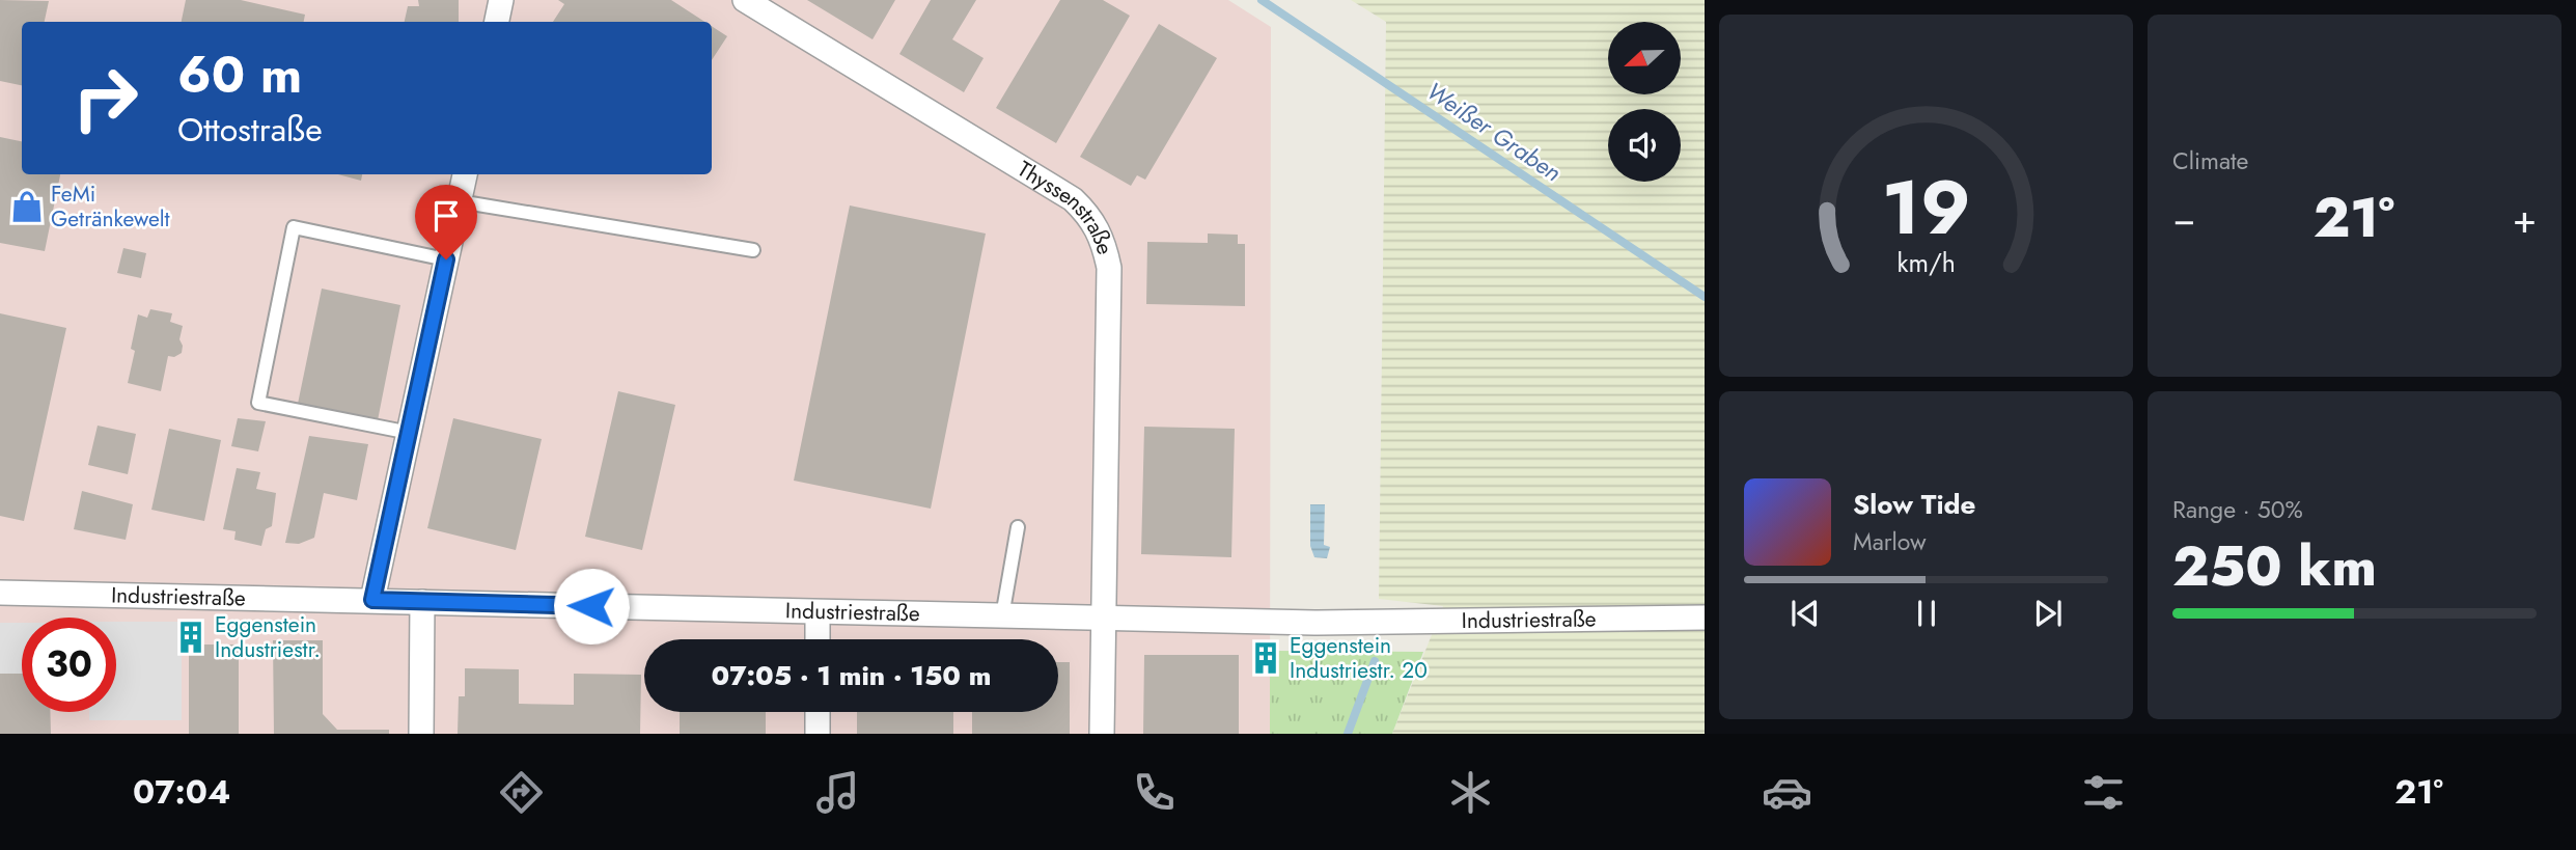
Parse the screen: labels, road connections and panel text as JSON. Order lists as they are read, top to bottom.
{
  "streets": {
    "street": ["Thyssenstraße", "Industriestraße"]
  },
  "crossings": [
    ["Thyssenstraße", "Industriestraße"]
  ],
  "water": ["Weißer Graben"],
  "places": {
    "shop": ["FeMi Getränkewelt"],
    "building": ["Eggenstein Industriestr.", "Eggenstein Industriestr. 20"]
  },
  "north": "left",
  "page": {
    "tile": [
      "Climate",
      ["Range · 50%", "250 km"]
    ],
    "turn": ["60 m", "Ottostraße"],
    "heat": ["−", "21°", "+"],
    "song": ["Slow Tide", "Marlow"],
    "limit": "30",
    "trip": "07:05 · 1 min · 150 m",
    "tabs": ["07:04", "21°"],
    "gauge": ["19", "km/h"]
  }
}
